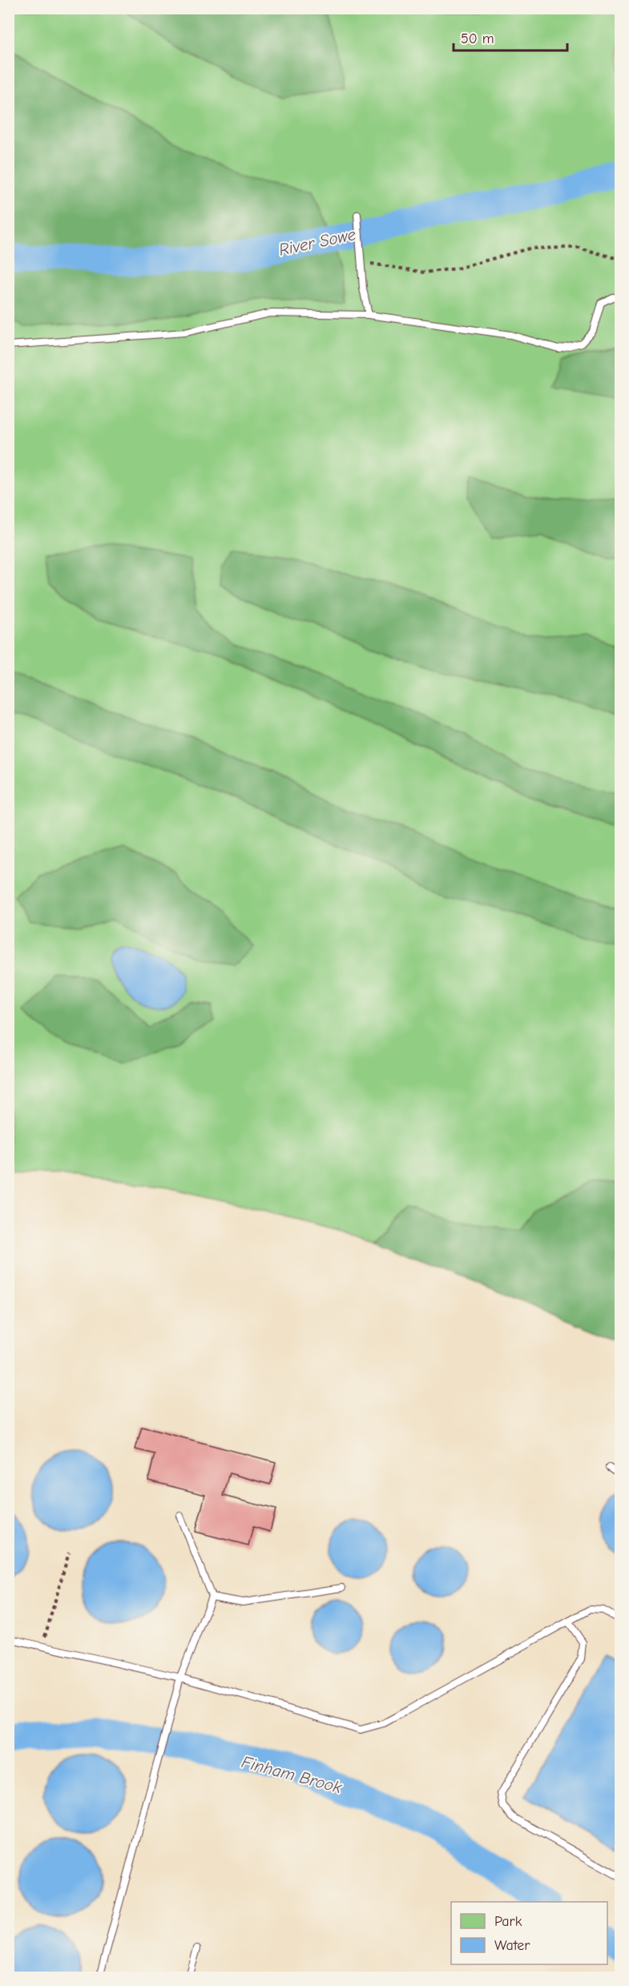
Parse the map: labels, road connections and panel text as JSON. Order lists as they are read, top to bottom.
{
  "water": ["River Sowe", "Finham Brook"],
  "legend": ["Park", "Water"],
  "scale_bar": "50 m"
}
